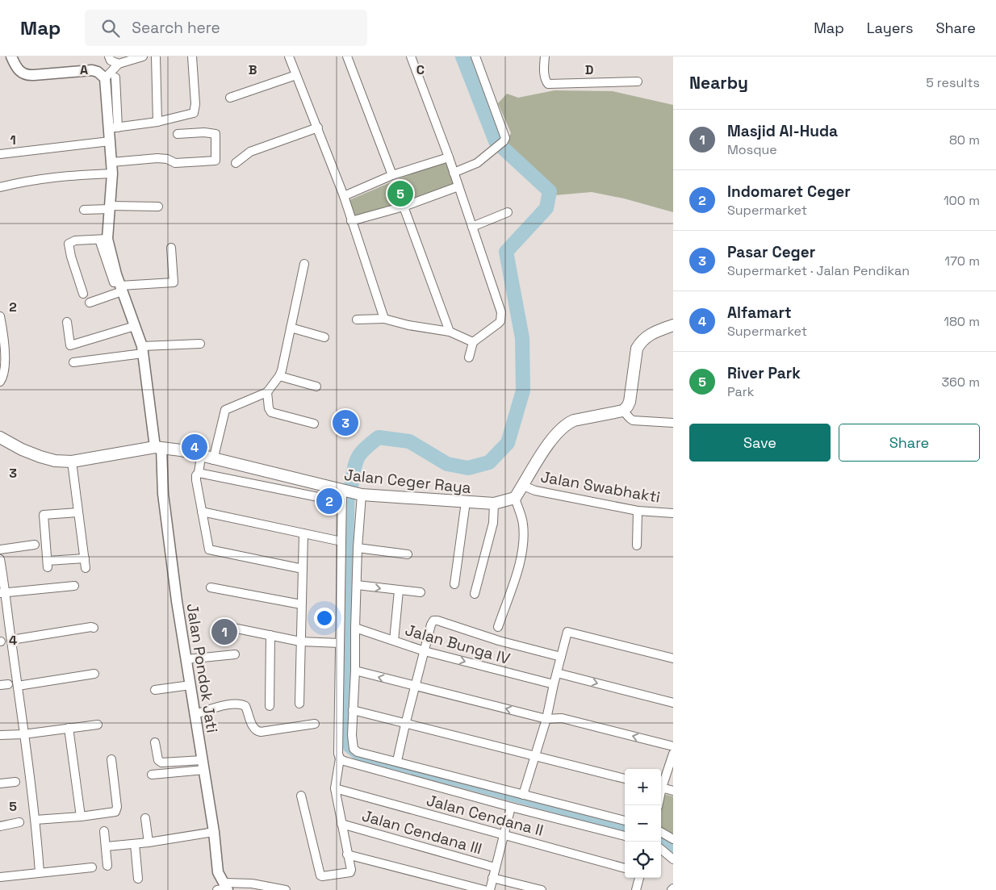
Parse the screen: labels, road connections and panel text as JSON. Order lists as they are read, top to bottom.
{
  "streets": {
    "main road": ["Jalan Ceger Raya"],
    "street": [
      "Jalan Swabhakti",
      "Jalan Bunga IV",
      "Jalan Pondok Jati",
      "Jalan Cendana II",
      "Jalan Cendana III"
    ]
  },
  "crossings": [
    ["Jalan Ceger Raya", "Jalan Pondok Jati"]
  ],
  "page": {
    "header": "Map",
    "search": "Search here",
    "nav": ["Map", "Layers", "Share"],
    "heading": ["Nearby", "5 results"],
    "list": [
      {
        "mark": "1",
        "name": "Masjid Al-Huda",
        "note": "Mosque",
        "value": "80 m"
      },
      {
        "mark": "2",
        "name": "Indomaret Ceger",
        "note": "Supermarket",
        "value": "100 m"
      },
      {
        "mark": "3",
        "name": "Pasar Ceger",
        "note": "Supermarket · Jalan Pendikan",
        "value": "170 m"
      },
      {
        "mark": "4",
        "name": "Alfamart",
        "note": "Supermarket",
        "value": "180 m"
      },
      {
        "mark": "5",
        "name": "River Park",
        "note": "Park",
        "value": "360 m"
      }
    ],
    "pins": [
      "5",
      "3",
      "4",
      "2",
      "1"
    ],
    "buttons": ["Save", "Share"],
    "map_buttons": ["+", "−"]
  },
  "grid": {
    "columns": [
      "A",
      "B",
      "C",
      "D"
    ],
    "rows": [
      "1",
      "2",
      "3",
      "4",
      "5"
    ]
  }
}
